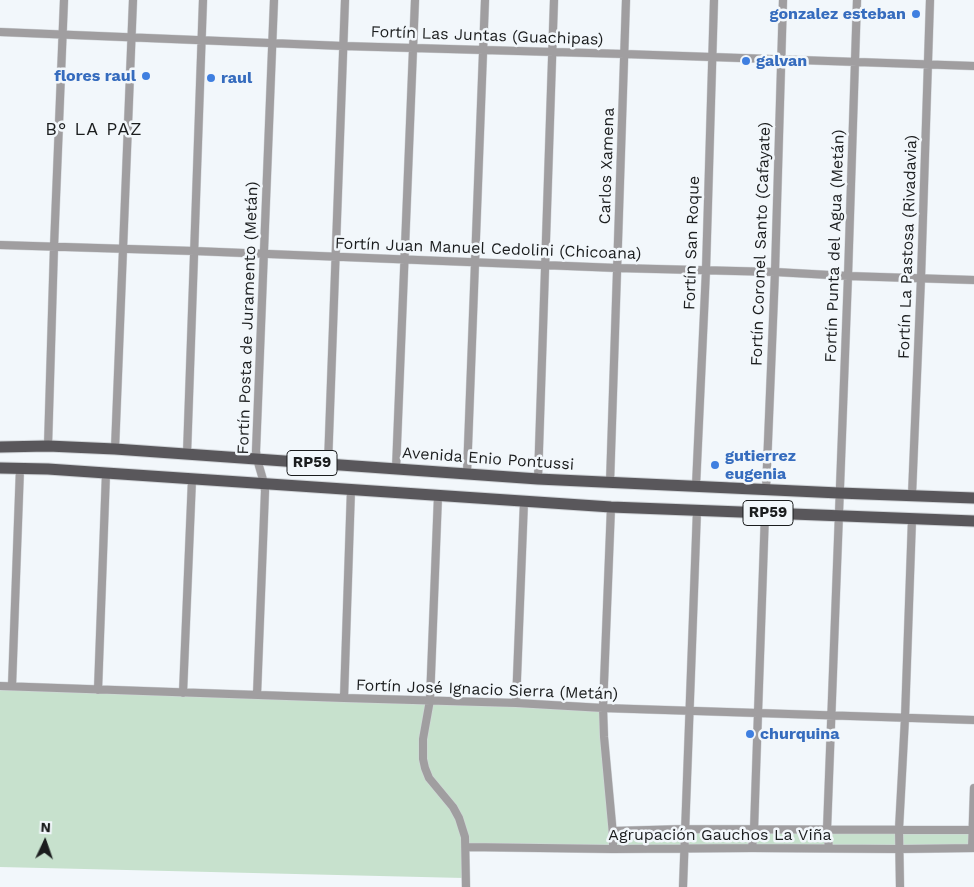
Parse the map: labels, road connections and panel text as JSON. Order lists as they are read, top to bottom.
{
  "streets": {
    "main road": ["Avenida Enio Pontussi", "RP59"],
    "street": [
      "Fortín Las Juntas (Guachipas)",
      "Carlos Xamena",
      "Fortín San Roque",
      "Fortín Coronel Santo (Cafayate)",
      "Fortín Punta del Agua (Metán)",
      "Fortín La Pastosa (Rivadavia)",
      "Fortín Juan Manuel Cedolini (Chicoana)",
      "Fortín Posta de Juramento (Metán)",
      "Fortín José Ignacio Sierra (Metán)",
      "Agrupación Gauchos La Viña"
    ]
  },
  "crossings": [
    ["Fortín Las Juntas (Guachipas)", "Carlos Xamena"],
    ["Fortín Las Juntas (Guachipas)", "Fortín San Roque"],
    ["Fortín Las Juntas (Guachipas)", "Fortín Coronel Santo (Cafayate)"],
    ["Fortín Las Juntas (Guachipas)", "Fortín Punta del Agua (Metán)"],
    ["Fortín Las Juntas (Guachipas)", "Fortín La Pastosa (Rivadavia)"],
    ["Fortín Las Juntas (Guachipas)", "Fortín Posta de Juramento (Metán)"],
    ["Carlos Xamena", "Fortín Juan Manuel Cedolini (Chicoana)"],
    ["Carlos Xamena", "Avenida Enio Pontussi"],
    ["Fortín San Roque", "Fortín Juan Manuel Cedolini (Chicoana)"],
    ["Fortín San Roque", "Avenida Enio Pontussi"],
    ["Fortín Coronel Santo (Cafayate)", "Fortín Juan Manuel Cedolini (Chicoana)"],
    ["Fortín Coronel Santo (Cafayate)", "Avenida Enio Pontussi"],
    ["Fortín Punta del Agua (Metán)", "Fortín Juan Manuel Cedolini (Chicoana)"],
    ["Fortín Punta del Agua (Metán)", "Avenida Enio Pontussi"],
    ["Fortín Punta del Agua (Metán)", "RP59"],
    ["Fortín Punta del Agua (Metán)", "Fortín José Ignacio Sierra (Metán)"],
    ["Fortín Punta del Agua (Metán)", "Agrupación Gauchos La Viña"],
    ["Fortín La Pastosa (Rivadavia)", "Fortín Juan Manuel Cedolini (Chicoana)"],
    ["Fortín La Pastosa (Rivadavia)", "Avenida Enio Pontussi"],
    ["Fortín Juan Manuel Cedolini (Chicoana)", "Fortín Posta de Juramento (Metán)"],
    ["Fortín Posta de Juramento (Metán)", "Avenida Enio Pontussi"],
    ["Fortín Posta de Juramento (Metán)", "RP59"],
    ["Fortín Posta de Juramento (Metán)", "Fortín José Ignacio Sierra (Metán)"]
  ],
  "districts": ["B° LA PAZ"],
  "places": [
    "gonzalez esteban",
    "galvan",
    "flores raul",
    "raul",
    "gutierrez eugenia",
    "churquina"
  ],
  "north": "top"
}
